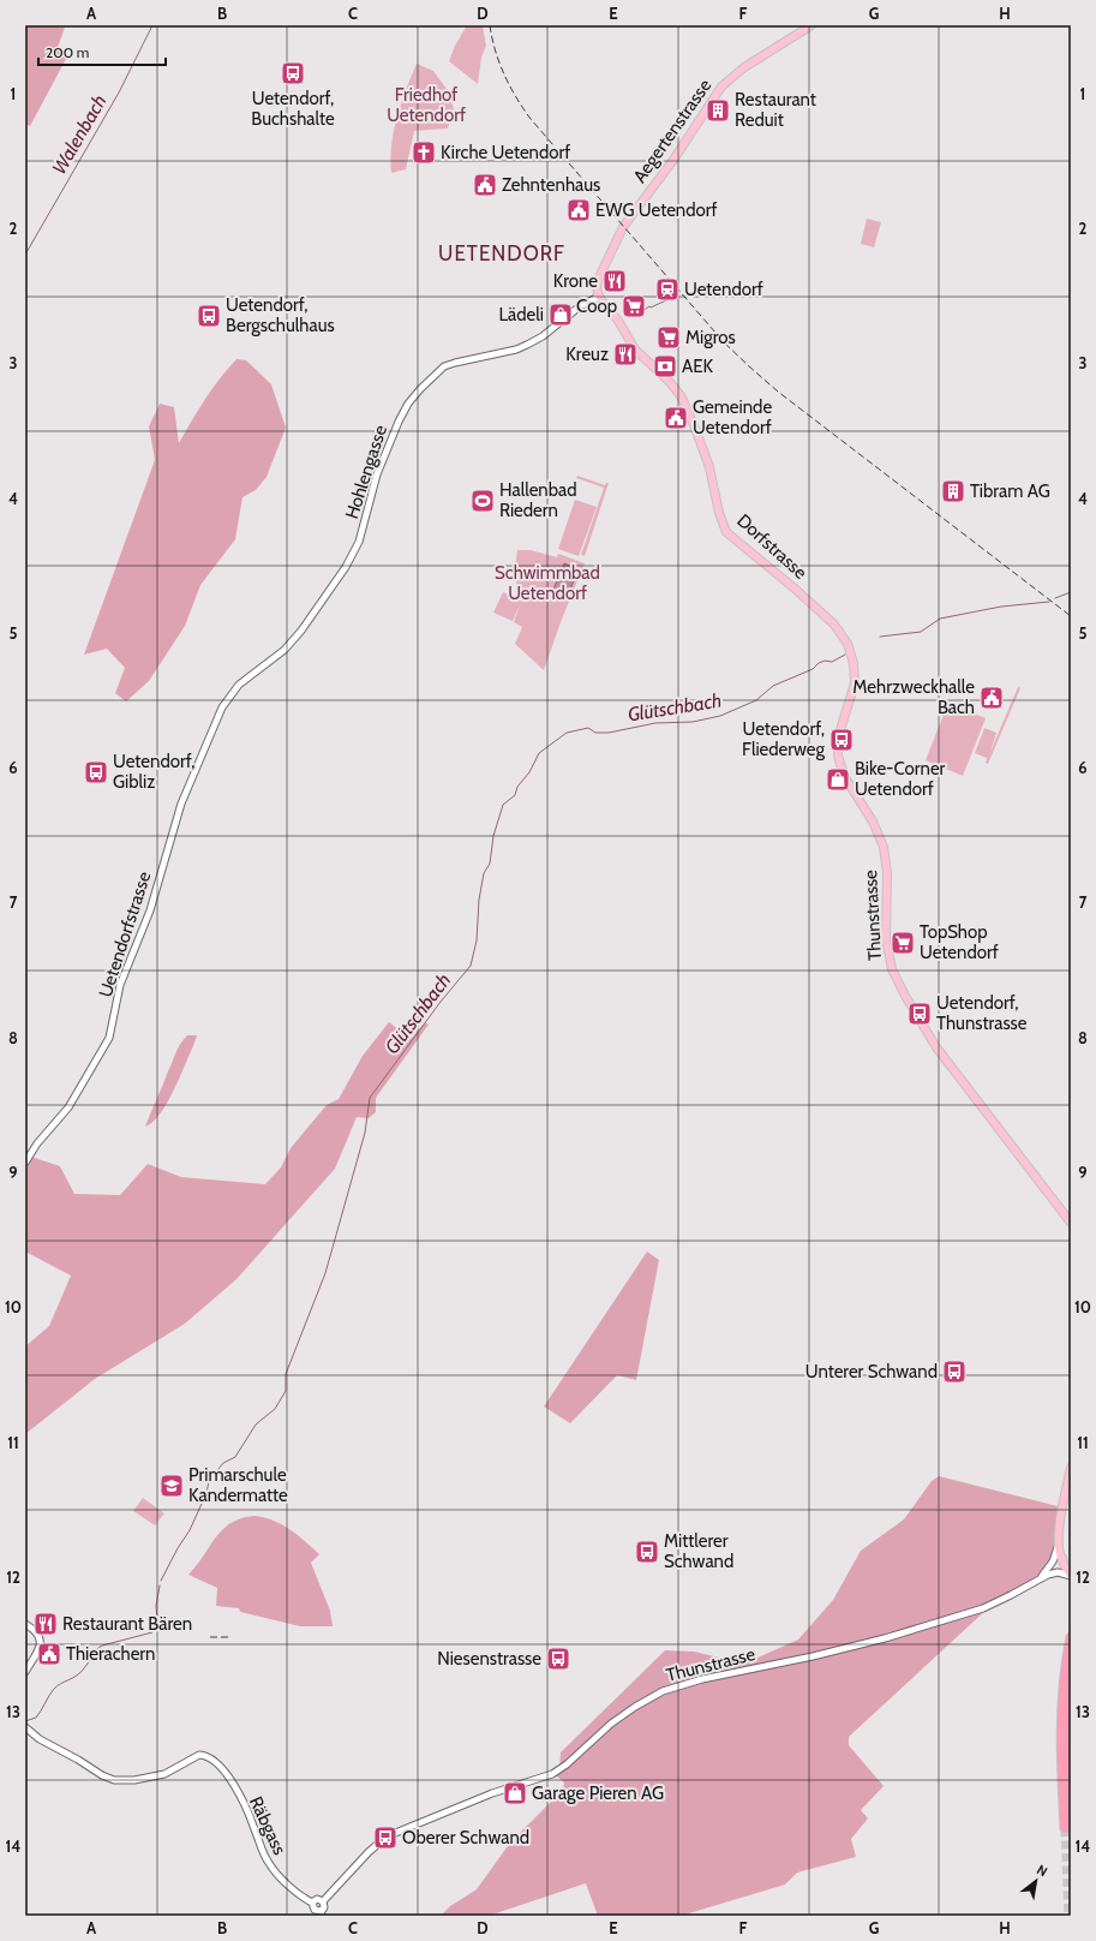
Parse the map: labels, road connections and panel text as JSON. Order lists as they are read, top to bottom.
{
  "streets": {
    "main road": ["Aegertenstrasse", "Dorfstrasse", "Thunstrasse"],
    "street": ["Hohlengasse", "Uetendorfstrasse", "Räbgass"]
  },
  "crossings": [
    ["Aegertenstrasse", "Hohlengasse"],
    ["Aegertenstrasse", "Dorfstrasse"],
    ["Hohlengasse", "Dorfstrasse"],
    ["Hohlengasse", "Uetendorfstrasse"],
    ["Dorfstrasse", "Thunstrasse"]
  ],
  "districts": ["UETENDORF"],
  "water": ["Walenbach", "Glütschbach"],
  "parks": ["Friedhof Uetendorf", "Schwimmbad Uetendorf"],
  "places": {
    "bus stop": [
      "Uetendorf, Buchshalte",
      "Uetendorf, Bergschulhaus",
      "Uetendorf, Fliederweg",
      "Uetendorf, Gibliz",
      "Uetendorf, Thunstrasse",
      "Unterer Schwand",
      "Mittlerer Schwand",
      "Niesenstrasse",
      "Oberer Schwand"
    ],
    "building": ["Restaurant Reduit", "Tibram AG"],
    "church": ["Kirche Uetendorf"],
    "public building": [
      "Zehntenhaus",
      "EWG Uetendorf",
      "Gemeinde Uetendorf",
      "Mehrzweckhalle Bach",
      "Thierachern"
    ],
    "restaurant": ["Krone", "Kreuz", "Restaurant Bären"],
    "station": ["Uetendorf"],
    "supermarket": ["Coop", "Migros", "TopShop Uetendorf"],
    "shop": ["Lädeli", "Bike-Corner Uetendorf", "Garage Pieren AG"],
    "bank": ["AEK"],
    "sports": ["Hallenbad Riedern"],
    "school or university": ["Primarschule Kandermatte"]
  },
  "scale_bar": "200 m",
  "north": "top right",
  "grid": {
    "columns": [
      "A",
      "B",
      "C",
      "D",
      "E",
      "F",
      "G",
      "H"
    ],
    "rows": [
      "1",
      "2",
      "3",
      "4",
      "5",
      "6",
      "7",
      "8",
      "9",
      "10",
      "11",
      "12",
      "13",
      "14"
    ]
  }
}
